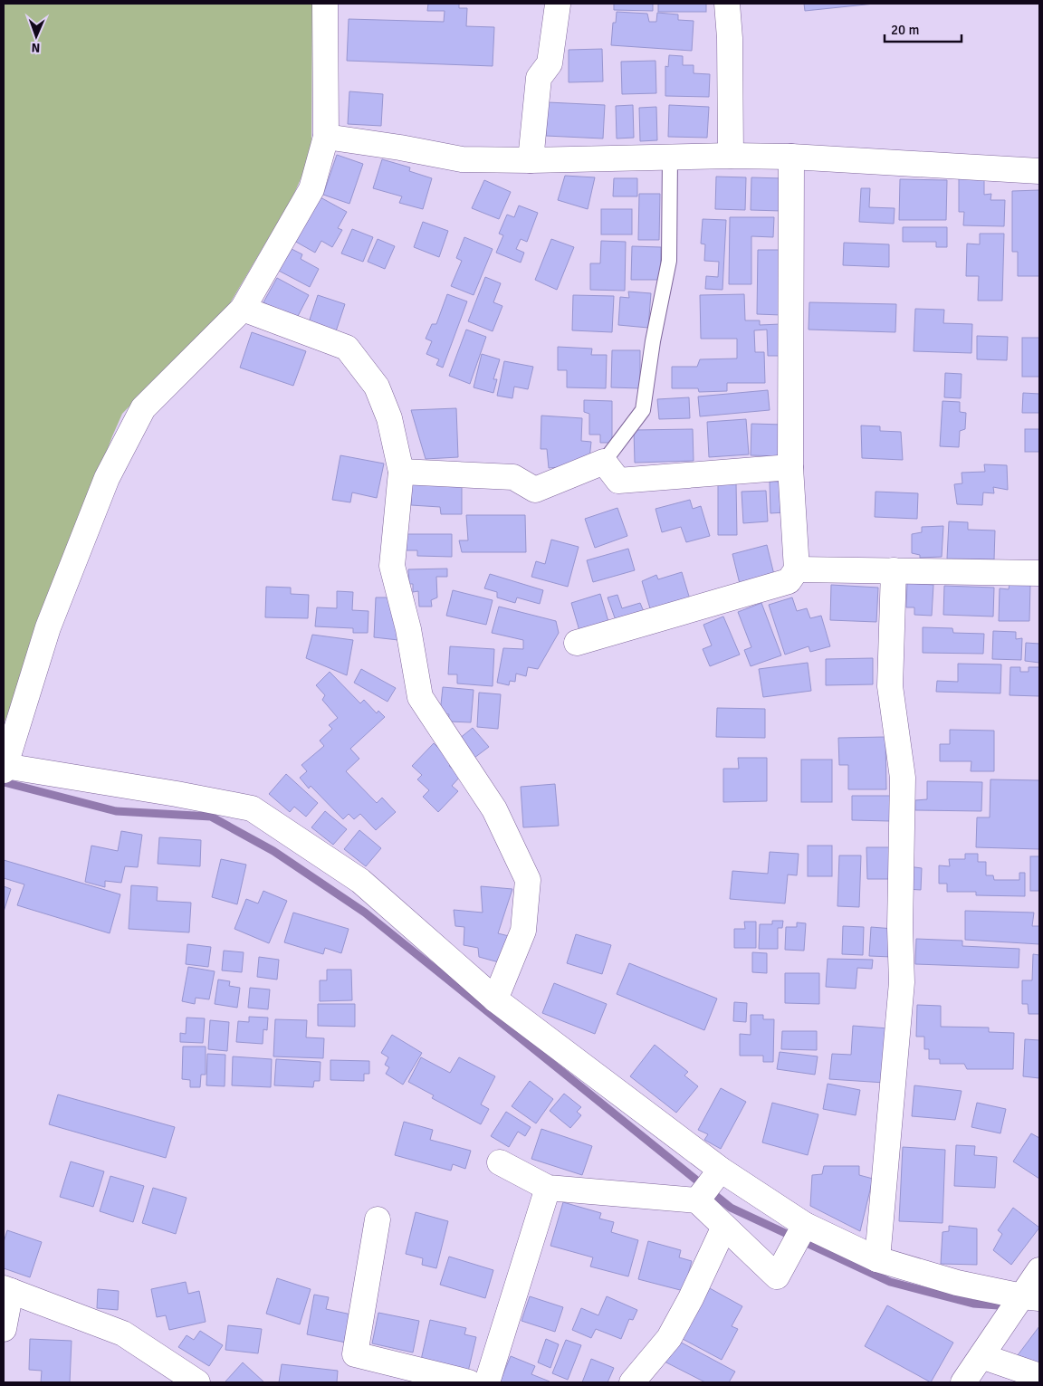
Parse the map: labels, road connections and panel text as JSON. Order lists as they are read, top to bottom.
{
  "scale_bar": "20 m",
  "north": "bottom"
}
